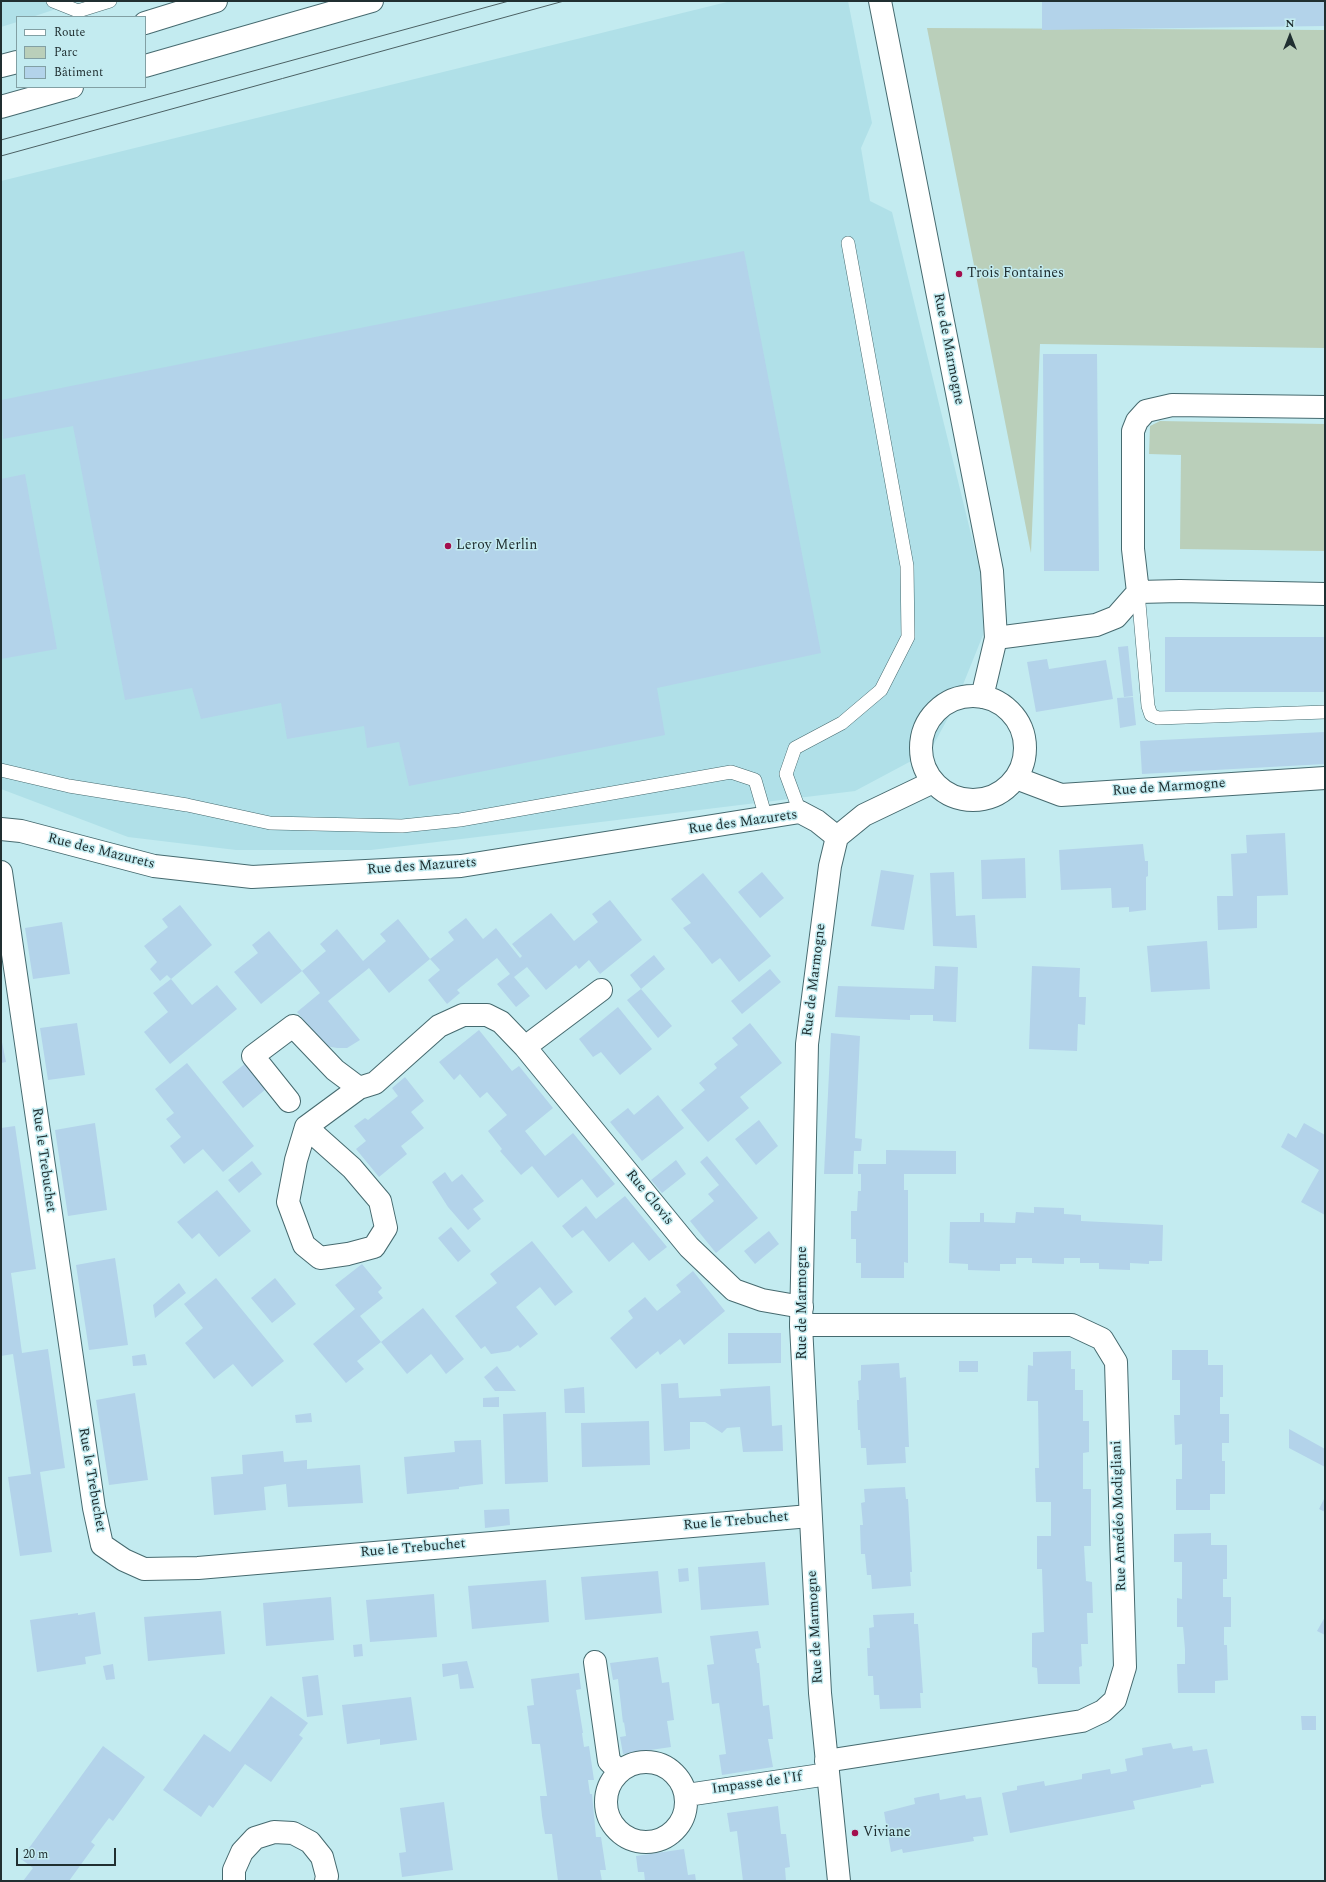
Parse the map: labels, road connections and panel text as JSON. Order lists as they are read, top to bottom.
{
  "streets": {
    "street": [
      "Rue de Marmogne",
      "Rue des Mazurets",
      "Rue le Trebuchet",
      "Rue Clovis",
      "Rue Amédéo Modigliani",
      "Impasse de l'If"
    ]
  },
  "crossings": [
    ["Rue de Marmogne", "Rue des Mazurets"],
    ["Rue de Marmogne", "Rue le Trebuchet"],
    ["Rue de Marmogne", "Rue Clovis"],
    ["Rue de Marmogne", "Rue Amédéo Modigliani"],
    ["Rue de Marmogne", "Impasse de l'If"],
    ["Rue Clovis", "Rue Amédéo Modigliani"],
    ["Rue Amédéo Modigliani", "Impasse de l'If"]
  ],
  "places": ["Trois Fontaines", "Leroy Merlin", "Viviane"],
  "legend": ["Route", "Parc", "Bâtiment"],
  "scale_bar": "20 m",
  "north": "top"
}
